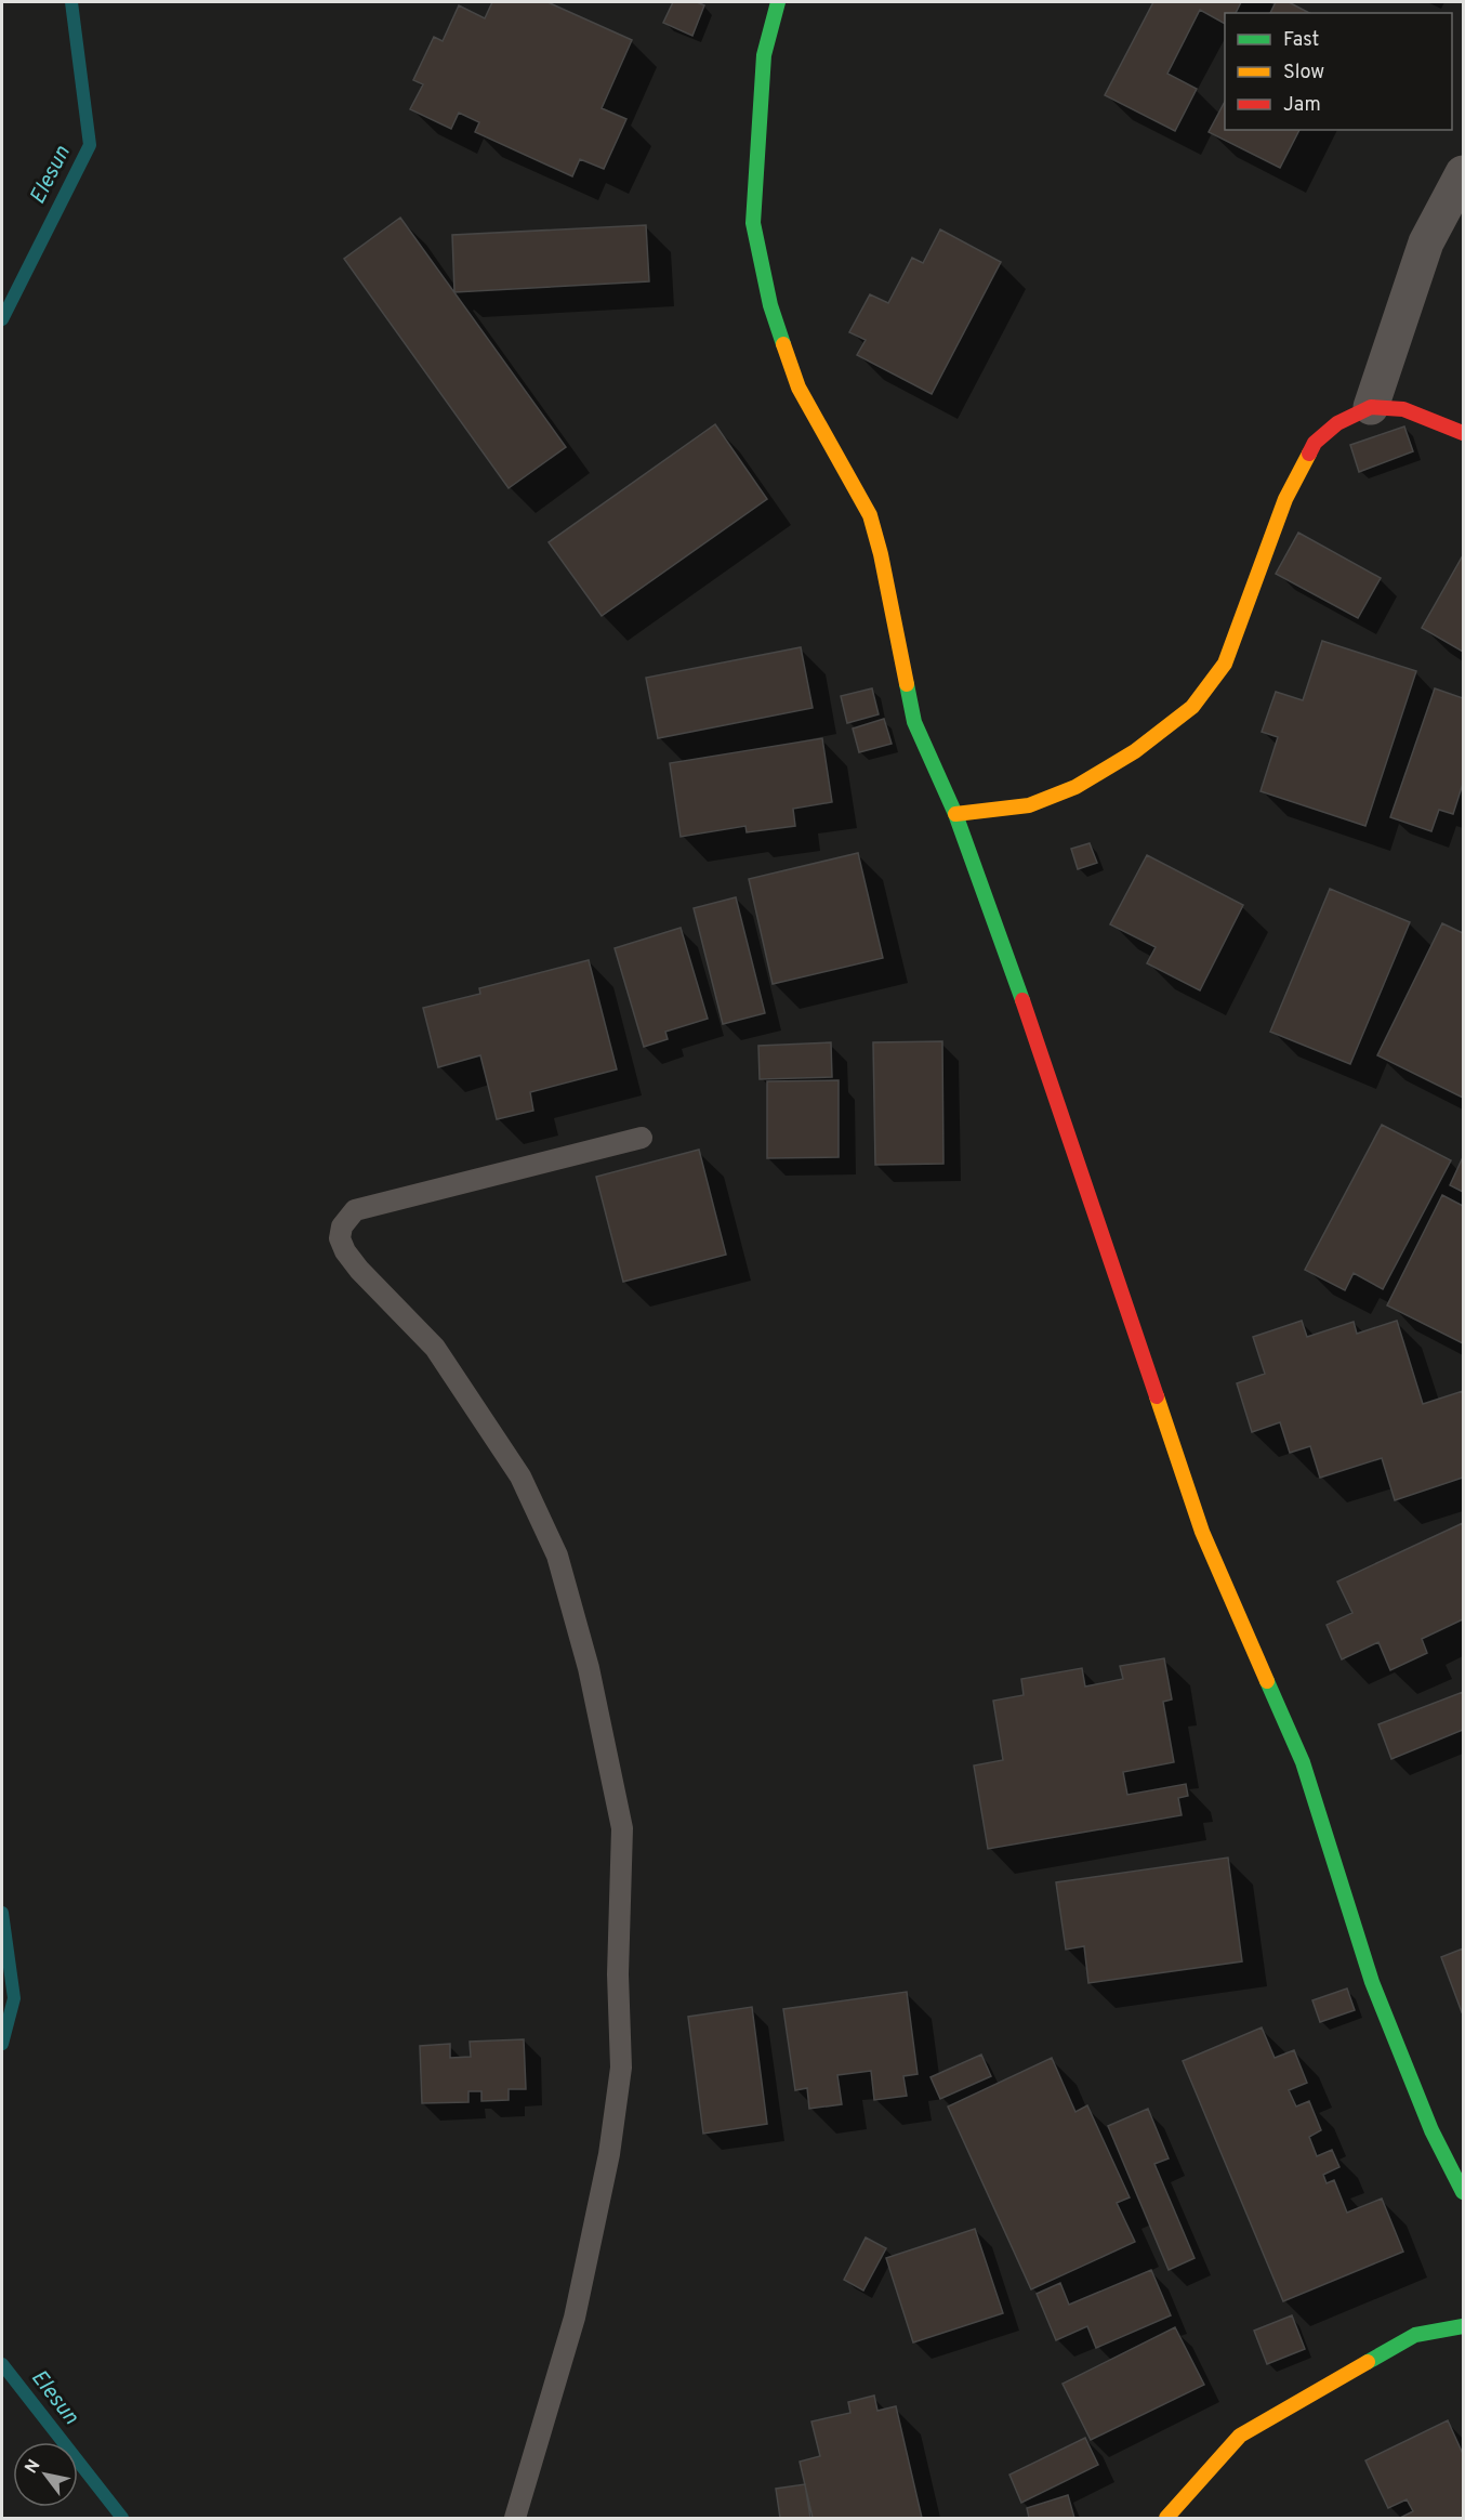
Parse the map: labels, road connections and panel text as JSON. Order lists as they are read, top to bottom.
{
  "water": ["Elesun"],
  "legend": ["Fast", "Slow", "Jam"],
  "north": "top left"
}
